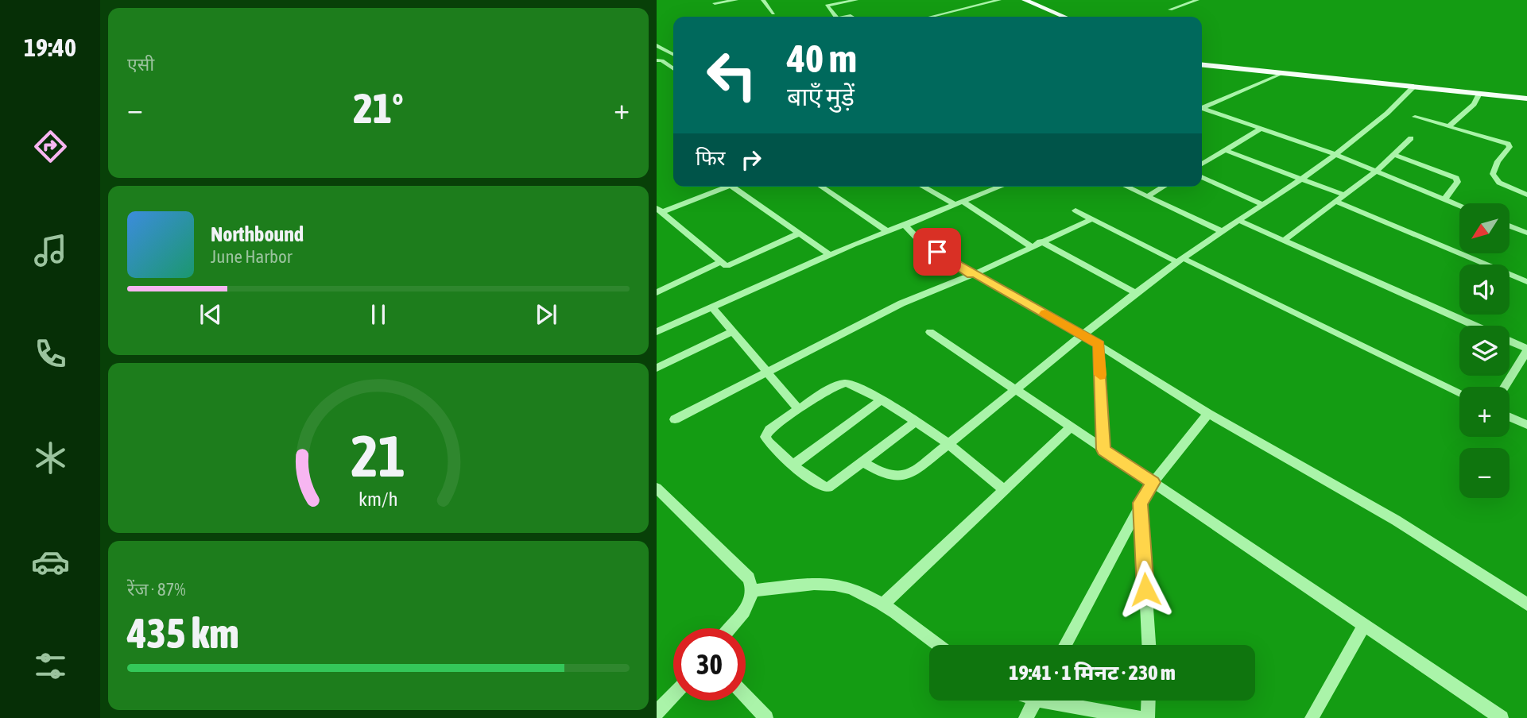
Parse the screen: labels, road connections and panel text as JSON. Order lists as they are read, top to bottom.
{
  "north": "bottom left",
  "page": {
    "tabs": "19:40",
    "tile": [
      "एसी",
      ["रेंज · 87%", "435 km"]
    ],
    "turn": ["40 m", "बाएँ मुड़ें"],
    "heat": ["−", "21°", "+"],
    "then": "फिर",
    "map_buttons": ["+", "−"],
    "song": ["Northbound", "June Harbor"],
    "limit": "30",
    "trip": "19:41 · 1 मिनट · 230 m",
    "gauge": ["21", "km/h"]
  }
}
